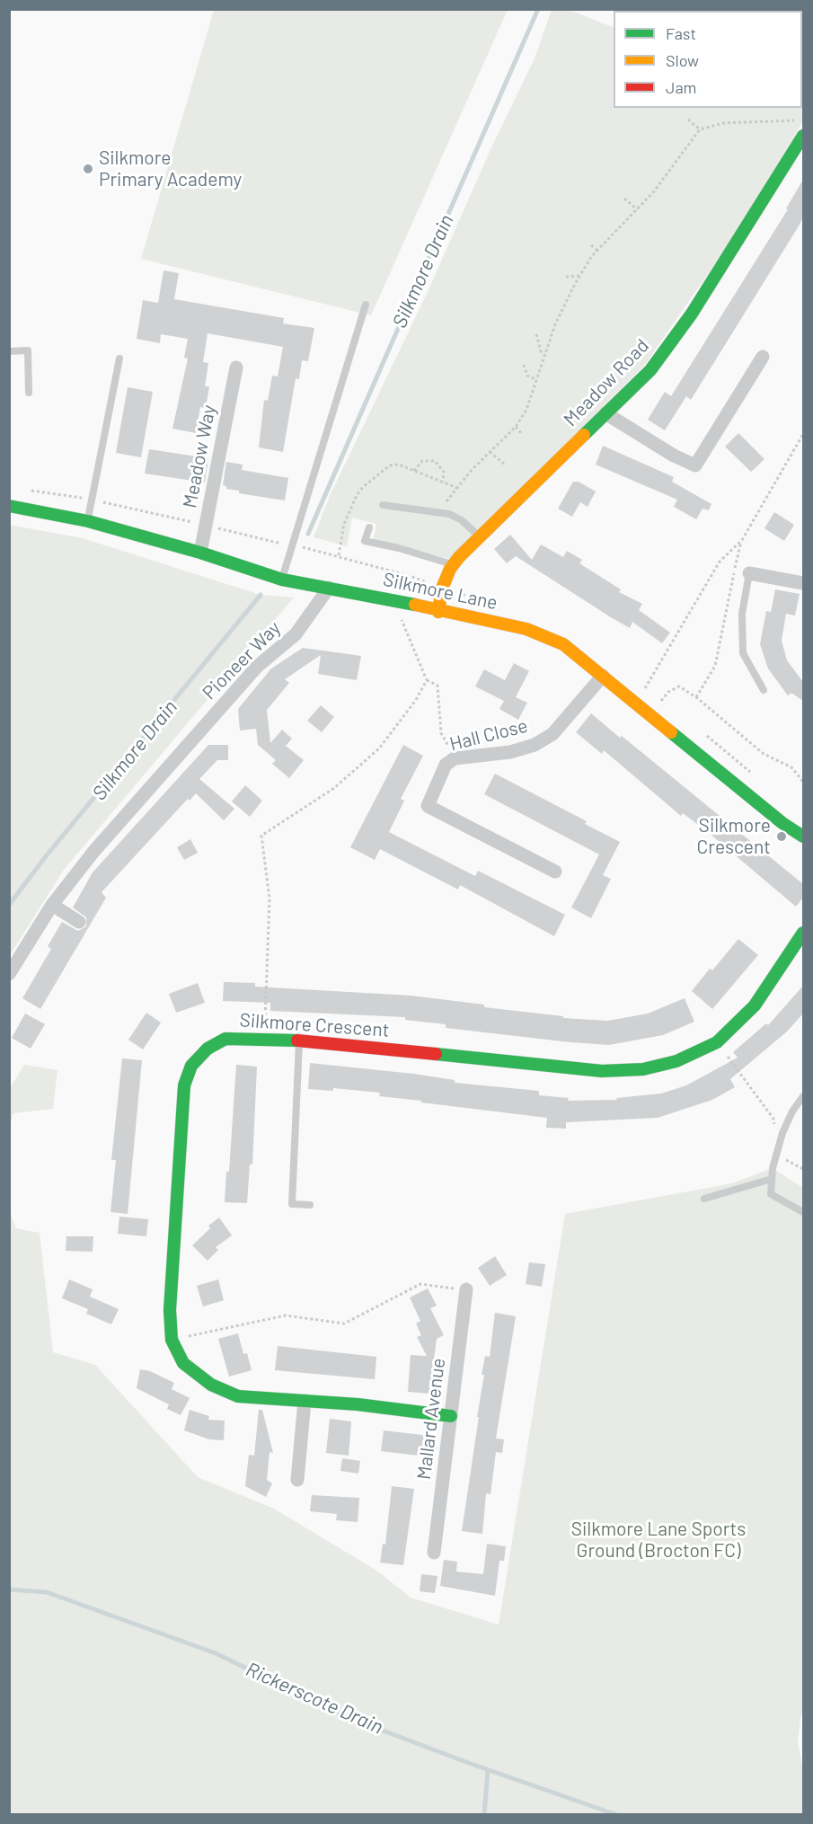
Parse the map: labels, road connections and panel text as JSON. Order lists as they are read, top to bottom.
{
  "streets": {
    "street": [
      "Meadow Road",
      "Meadow Way",
      "Silkmore Lane",
      "Pioneer Way",
      "Hall Close",
      "Silkmore Crescent",
      "Mallard Avenue"
    ]
  },
  "crossings": [
    ["Meadow Road", "Silkmore Lane"],
    ["Meadow Way", "Silkmore Lane"],
    ["Silkmore Lane", "Pioneer Way"],
    ["Silkmore Lane", "Hall Close"],
    ["Silkmore Crescent", "Mallard Avenue"]
  ],
  "water": ["Silkmore Drain", "Rickerscote Drain"],
  "parks": ["Silkmore Lane Sports Ground (Brocton FC)"],
  "places": ["Silkmore Primary Academy", "Silkmore Crescent"],
  "legend": ["Fast", "Slow", "Jam"]
}
